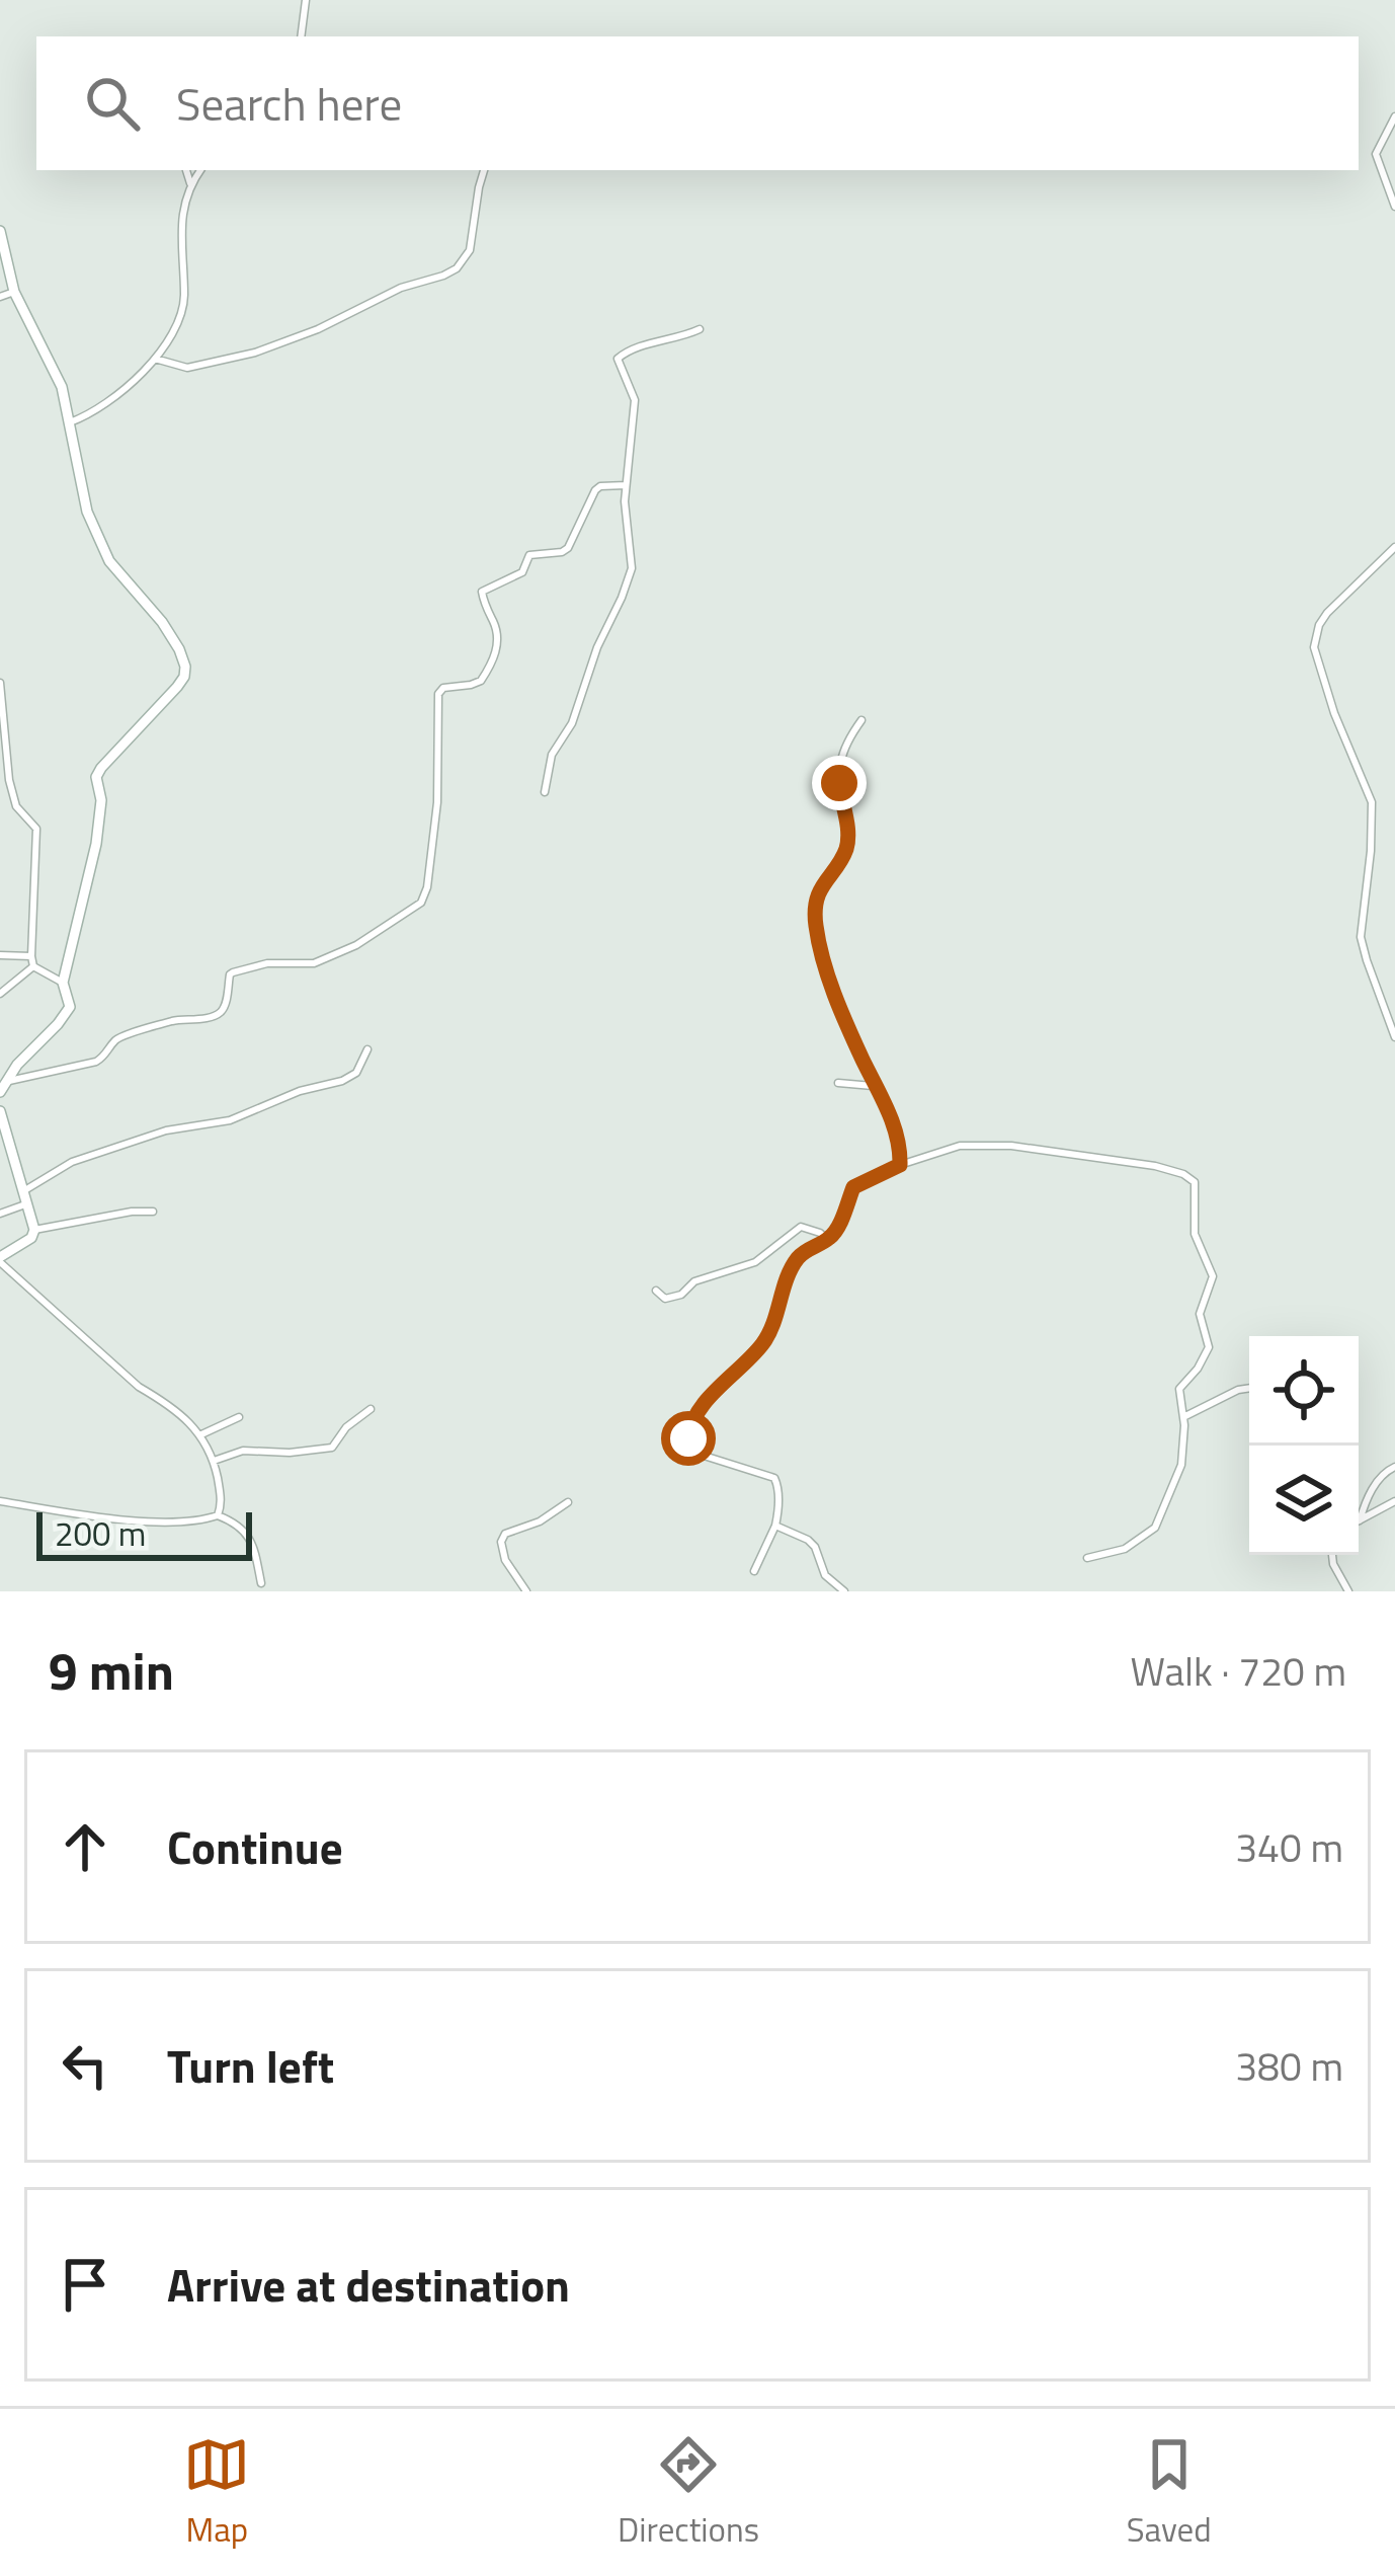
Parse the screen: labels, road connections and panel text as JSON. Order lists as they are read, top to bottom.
{
  "scale_bar": "200 m",
  "page": {
    "search": "Search here",
    "scale": "200 m",
    "heading": ["9 min", "Walk · 720 m"],
    "list": [
      ["Continue", "340 m"],
      ["Turn left", "380 m"],
      "Arrive at destination"
    ],
    "nav": ["Map", "Directions", "Saved"]
  }
}
